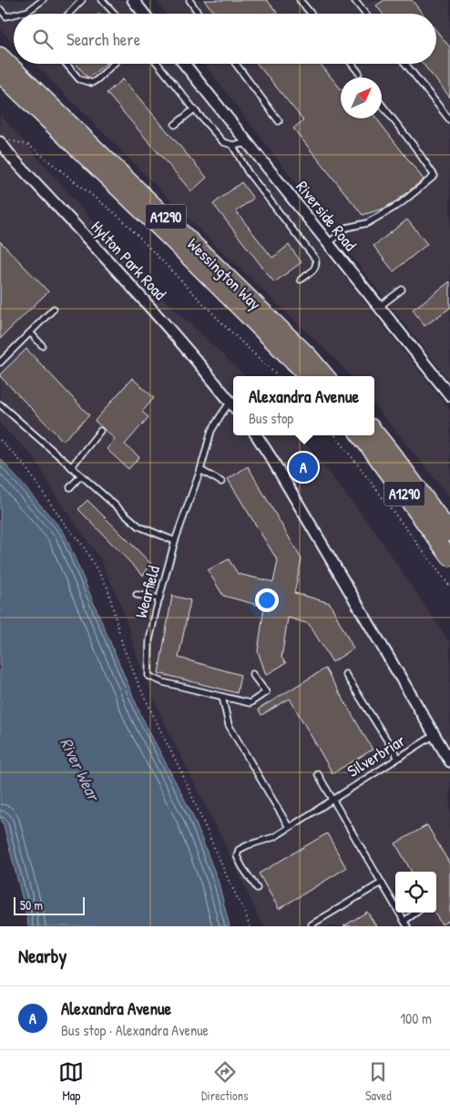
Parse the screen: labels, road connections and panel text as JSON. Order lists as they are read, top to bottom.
{
  "streets": {
    "main road": ["A1290", "Wessington Way"],
    "street": ["Riverside Road", "Hylton Park Road"],
    "lane": ["Wearfield", "Silverbriar"]
  },
  "crossings": [
    ["Hylton Park Road", "Wearfield"]
  ],
  "water": ["River Wear"],
  "scale_bar": "50 m",
  "north": "top right",
  "page": {
    "search": "Search here",
    "popup": ["Alexandra Avenue", "Bus stop"],
    "pins": "A",
    "scale": "50 m",
    "heading": "Nearby",
    "list": [
      {
        "mark": "A",
        "name": "Alexandra Avenue",
        "note": "Bus stop · Alexandra Avenue",
        "value": "100 m"
      }
    ],
    "nav": ["Map", "Directions", "Saved"]
  }
}
